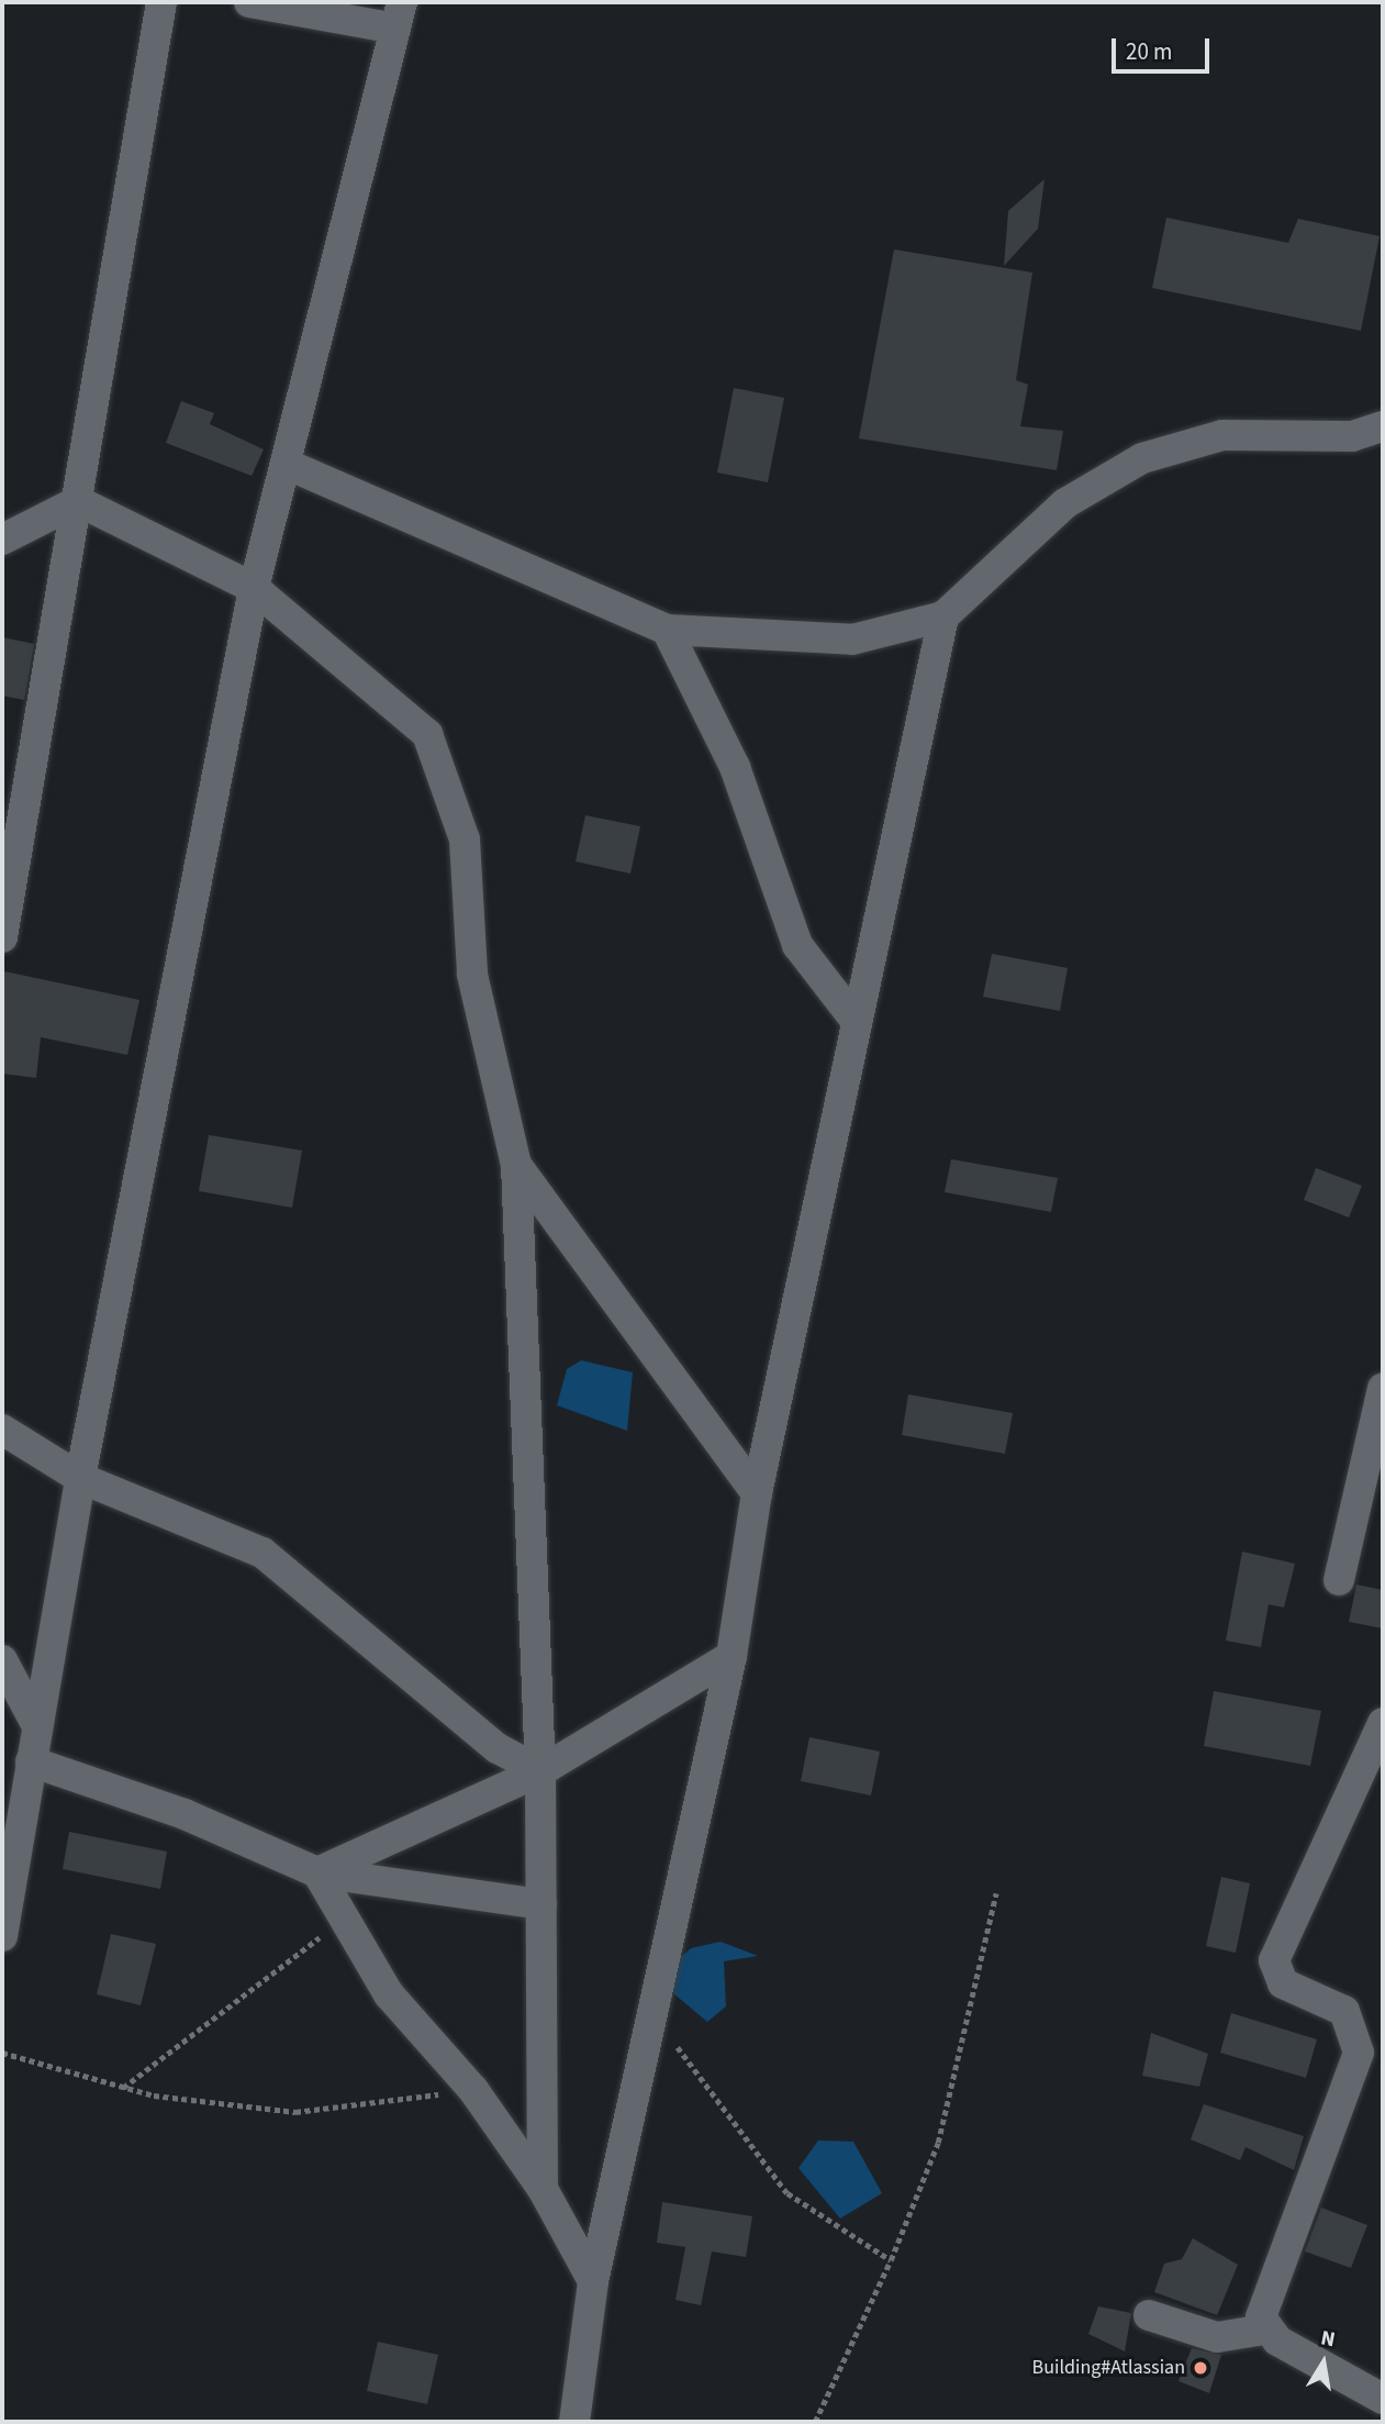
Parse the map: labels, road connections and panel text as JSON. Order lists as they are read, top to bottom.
{
  "places": ["Building#Atlassian"],
  "scale_bar": "20 m",
  "north": "top"
}
